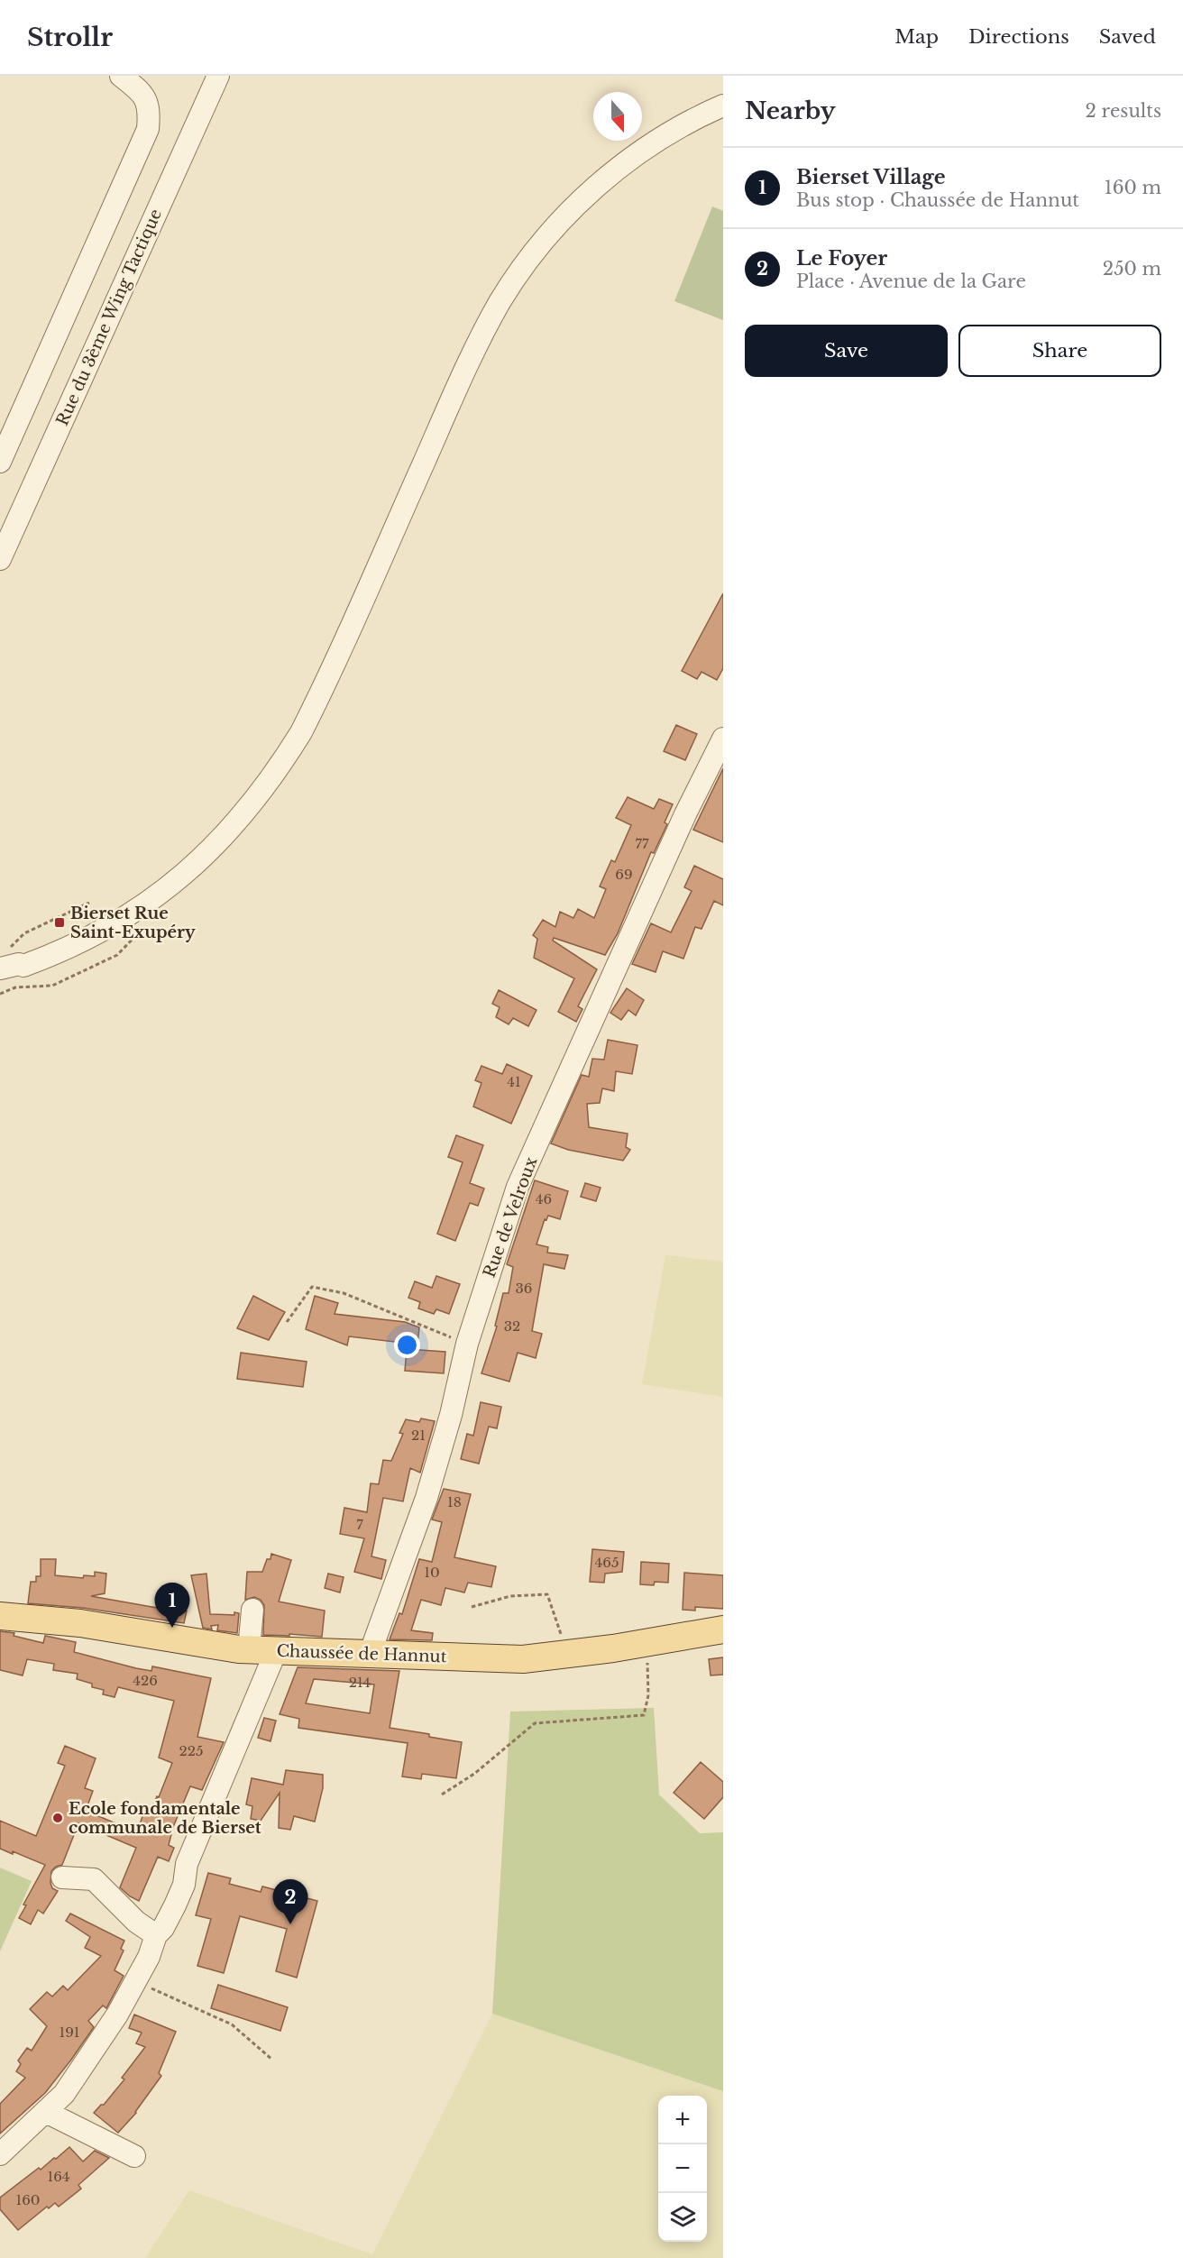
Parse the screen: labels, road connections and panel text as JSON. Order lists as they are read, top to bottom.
{
  "streets": {
    "main road": ["Chaussée de Hannut"],
    "street": ["Rue du 3ème Wing Tactique", "Rue de Velroux"]
  },
  "crossings": [
    ["Rue de Velroux", "Chaussée de Hannut"]
  ],
  "places": {
    "transit": ["Bierset Rue Saint-Exupéry"],
    "other": ["Ecole fondamentale communale de Bierset"]
  },
  "house_numbers": [
    "77",
    "69",
    "41",
    "46",
    "36",
    "32",
    "21",
    "18",
    "7",
    "465",
    "10",
    "426",
    "214",
    "225",
    "191",
    "164",
    "160"
  ],
  "north": "bottom",
  "page": {
    "header": "Strollr",
    "nav": ["Map", "Directions", "Saved"],
    "heading": ["Nearby", "2 results"],
    "list": [
      {
        "mark": "1",
        "name": "Bierset Village",
        "note": "Bus stop · Chaussée de Hannut",
        "value": "160 m"
      },
      {
        "mark": "2",
        "name": "Le Foyer",
        "note": "Place · Avenue de la Gare",
        "value": "250 m"
      }
    ],
    "buttons": ["Save", "Share"],
    "pins": ["1", "2"],
    "map_buttons": ["+", "−"]
  }
}
